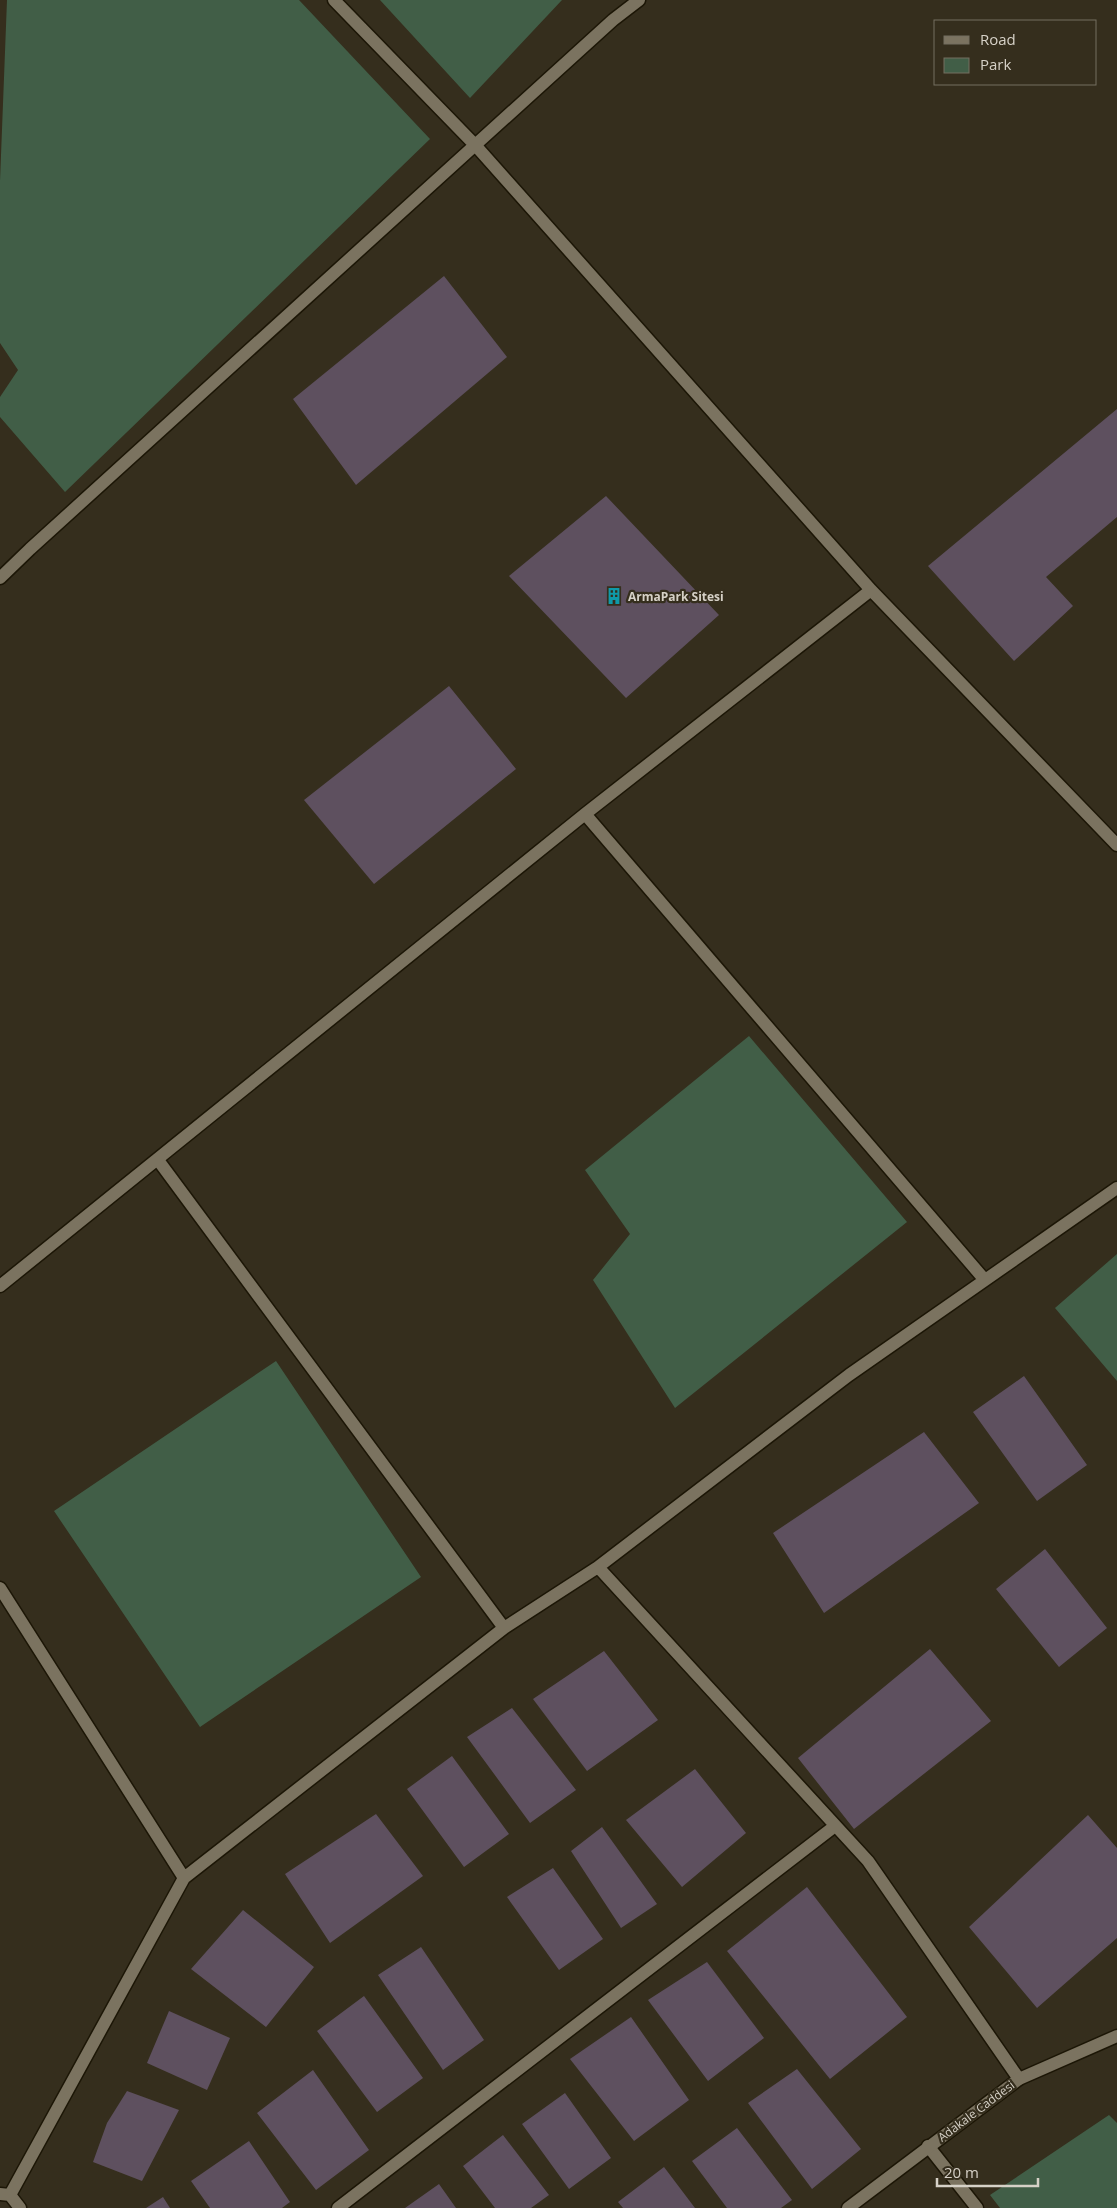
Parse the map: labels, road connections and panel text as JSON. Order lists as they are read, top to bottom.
{
  "streets": {
    "street": ["Adakale Caddesi"]
  },
  "places": {
    "building": ["ArmaPark Sitesi"]
  },
  "legend": ["Road", "Park"],
  "scale_bar": "20 m"
}
